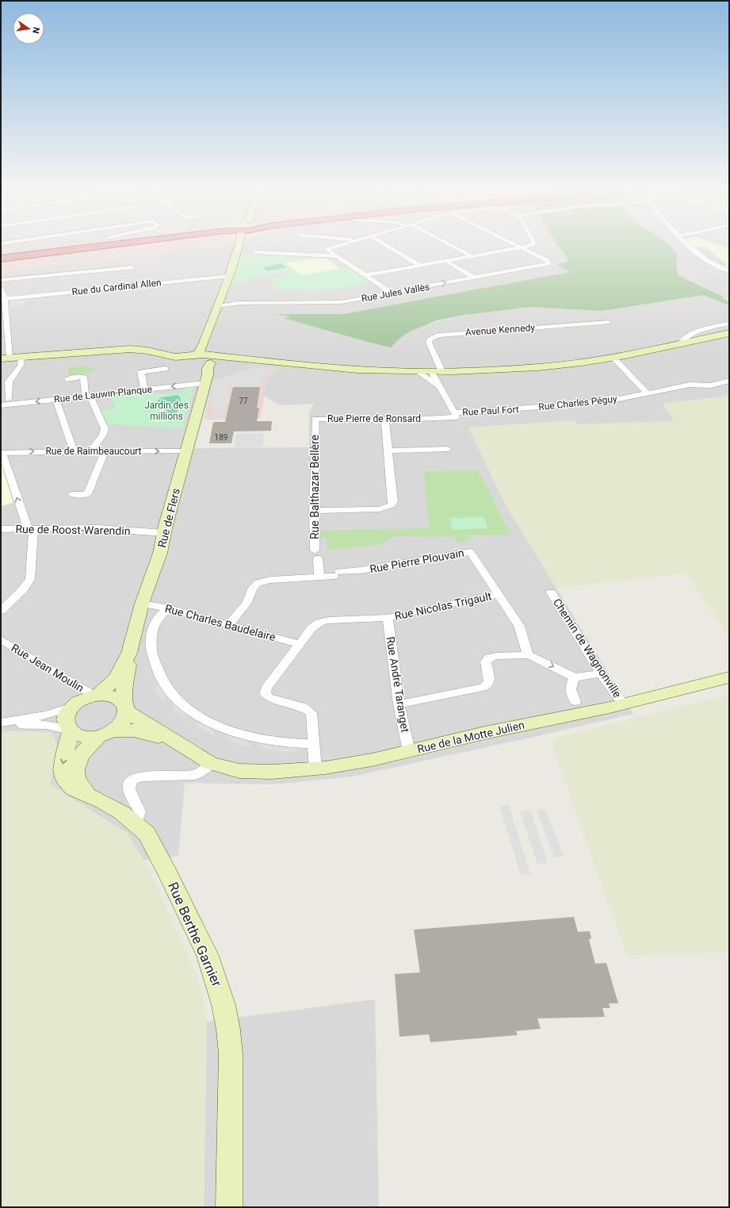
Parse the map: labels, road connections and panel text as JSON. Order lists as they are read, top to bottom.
{
  "streets": {
    "main road": ["Rue de Flers", "Rue de la Motte Julien", "Rue Berthe Garnier"],
    "street": [
      "Rue du Cardinal Allen",
      "Rue Jules Vallès",
      "Avenue Kennedy",
      "Rue de Lauwin-Planque",
      "Rue Charles Péguy",
      "Rue Paul Fort",
      "Rue Pierre de Ronsard",
      "Rue de Raimbeaucourt",
      "Rue Balthazar Bellère",
      "Rue de Roost-Warendin",
      "Rue Pierre Plouvain",
      "Rue Nicolas Trigault",
      "Rue Charles Baudelaire",
      "Chemin de Wagnonville",
      "Rue Jean Moulin",
      "Rue André Taranget"
    ]
  },
  "crossings": [
    ["Rue de Lauwin-Planque", "Rue de Flers"],
    ["Rue Charles Péguy", "Rue Paul Fort"],
    ["Rue Paul Fort", "Rue Pierre de Ronsard"],
    ["Rue Pierre de Ronsard", "Rue Balthazar Bellère"],
    ["Rue de Raimbeaucourt", "Rue de Flers"],
    ["Rue Balthazar Bellère", "Rue Pierre Plouvain"],
    ["Rue de Flers", "Rue de Roost-Warendin"],
    ["Rue de Flers", "Rue Charles Baudelaire"],
    ["Rue de Flers", "Rue Jean Moulin"],
    ["Rue de Flers", "Rue de la Motte Julien"],
    ["Rue de Flers", "Rue Berthe Garnier"],
    ["Rue Pierre Plouvain", "Rue Nicolas Trigault"],
    ["Rue Nicolas Trigault", "Rue Charles Baudelaire"],
    ["Rue Nicolas Trigault", "Rue André Taranget"],
    ["Chemin de Wagnonville", "Rue de la Motte Julien"],
    ["Rue Jean Moulin", "Rue de la Motte Julien"],
    ["Rue Jean Moulin", "Rue Berthe Garnier"],
    ["Rue André Taranget", "Rue de la Motte Julien"],
    ["Rue de la Motte Julien", "Rue Berthe Garnier"]
  ],
  "one_way": ["Rue de Lauwin-Planque", "Rue de Raimbeaucourt"],
  "parks": ["Jardin des millions"],
  "house_numbers": ["77", "189"],
  "north": "right"
}
